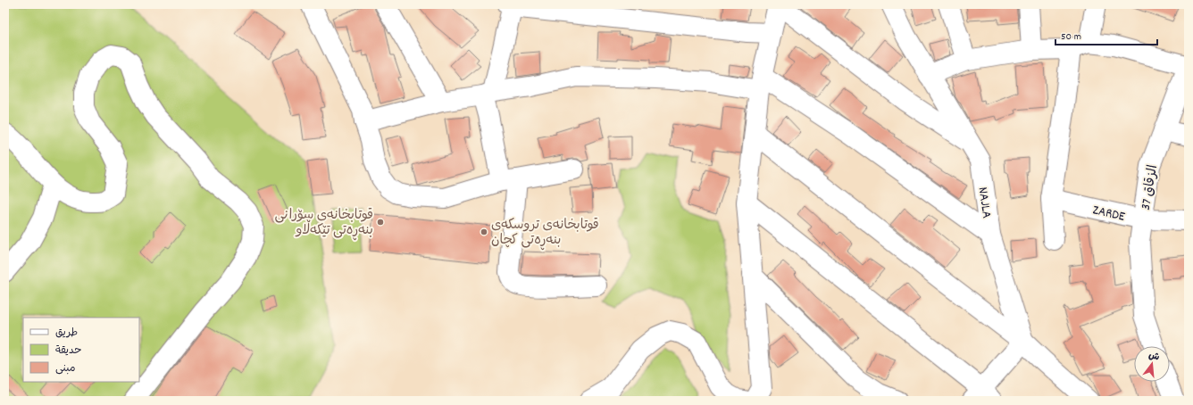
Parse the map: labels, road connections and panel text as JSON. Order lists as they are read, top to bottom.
{
  "streets": {
    "street": ["الزقاق 37", "NAJLA", "ZARDE"]
  },
  "crossings": [
    ["الزقاق 37", "ZARDE"]
  ],
  "places": ["قوتابخانەی سۆرانی بنەڕەتی تێکەڵاو", "قوتابخانەی تروسکەی بنەڕەتی کچان"],
  "legend": ["طريق", "حديقة", "مبنى"],
  "scale_bar": "50 m",
  "north": "top"
}
